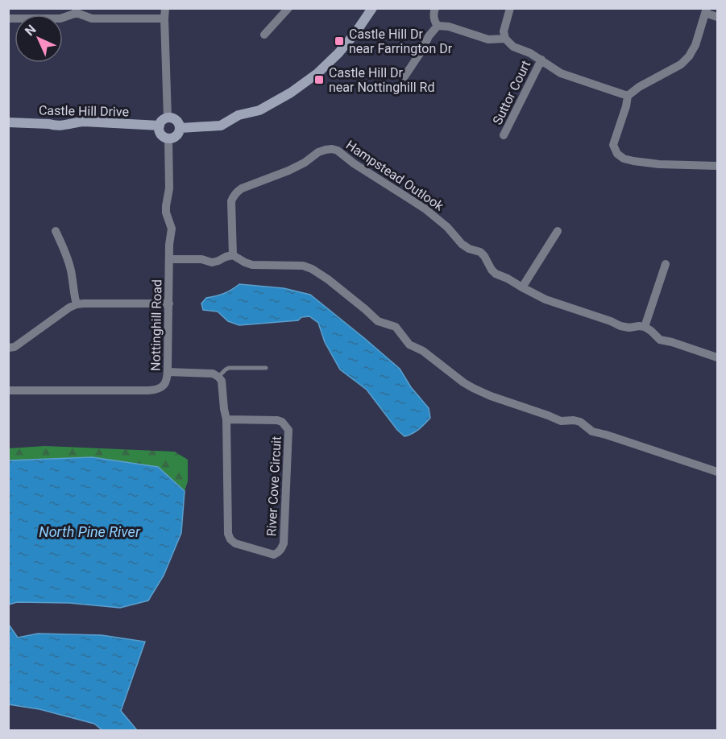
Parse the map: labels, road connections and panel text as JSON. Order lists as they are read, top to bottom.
{
  "streets": {
    "street": [
      "Suttor Court",
      "Castle Hill Drive",
      "Hampstead Outlook",
      "Nottinghill Road",
      "River Cove Circuit"
    ]
  },
  "crossings": [
    ["Castle Hill Drive", "Nottinghill Road"]
  ],
  "water": ["North Pine River"],
  "places": {
    "transit": ["Castle Hill Dr near Farrington Dr", "Castle Hill Dr near Nottinghill Rd"]
  },
  "north": "top left"
}
